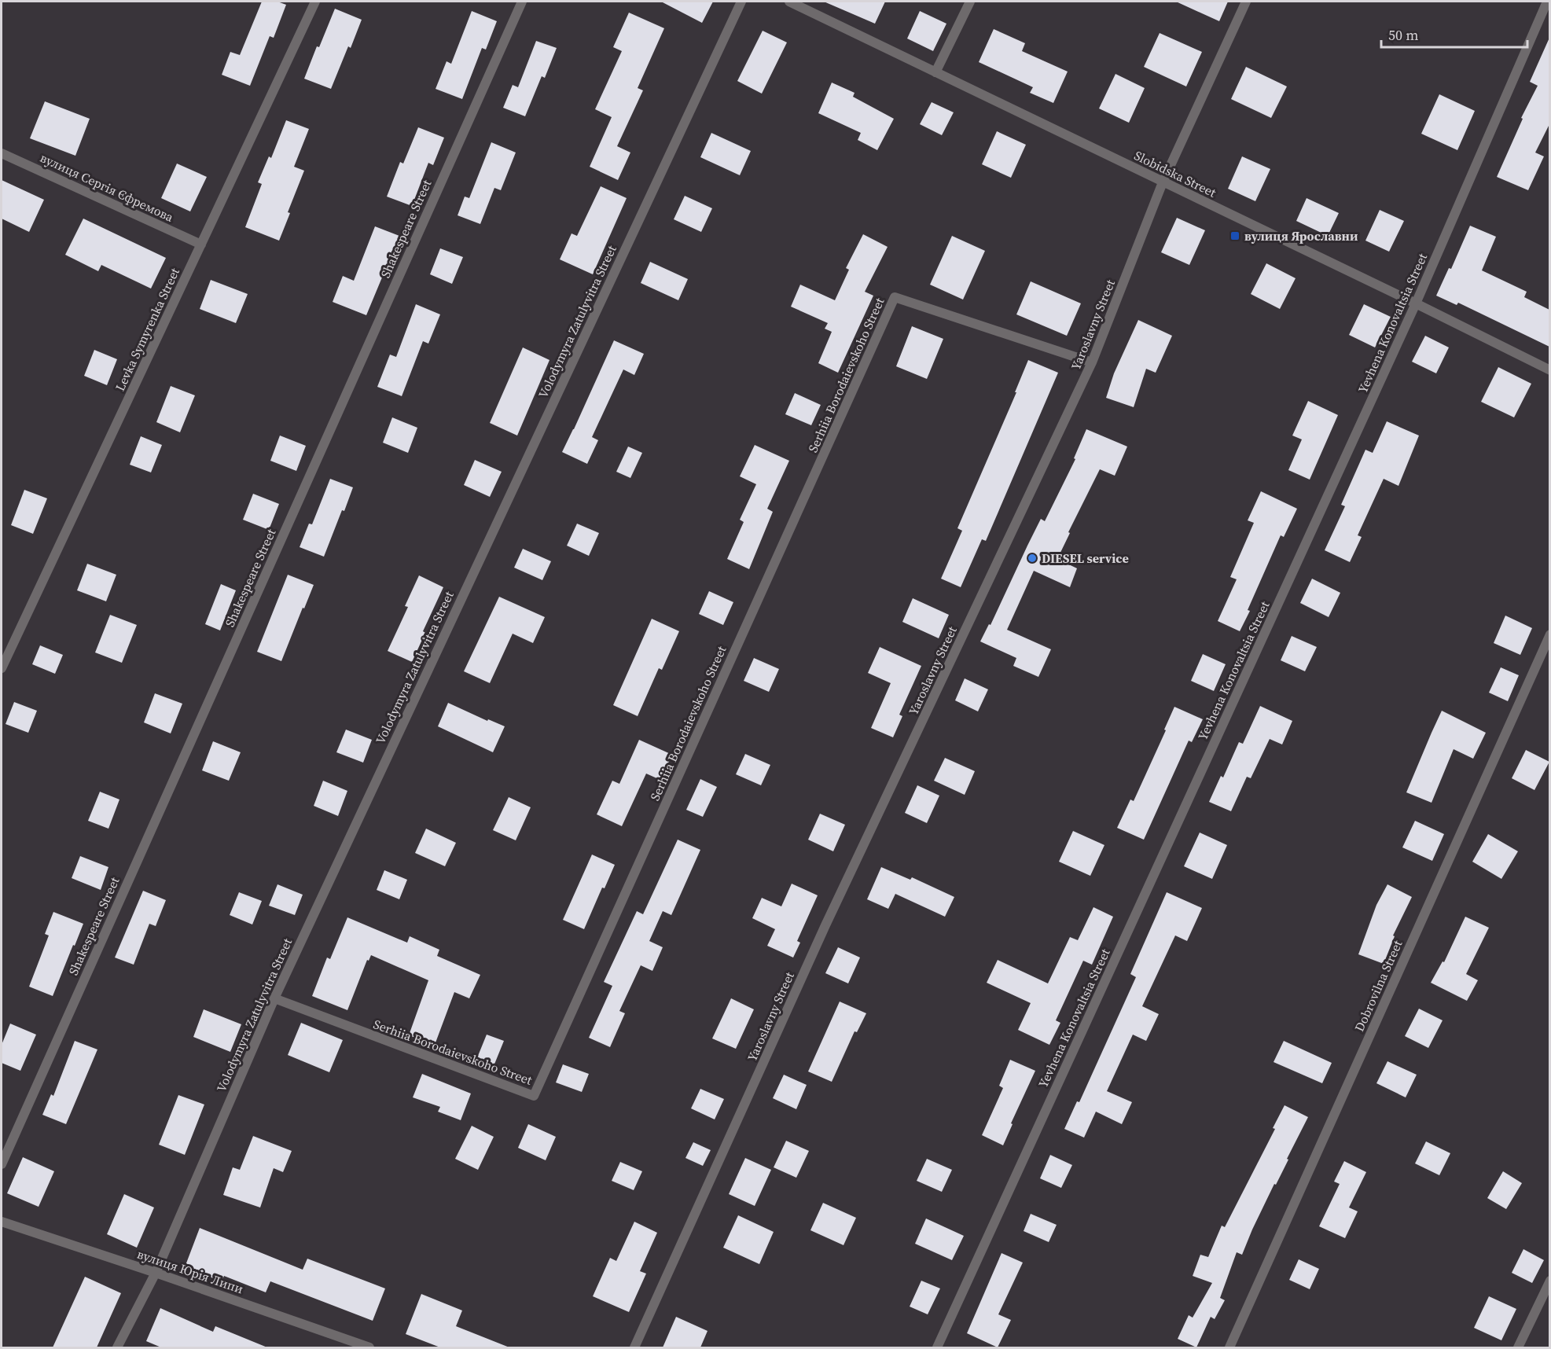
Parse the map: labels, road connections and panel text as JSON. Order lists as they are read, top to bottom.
{
  "streets": {
    "street": [
      "Slobidska Street",
      "вулиця Сергія Єфремова",
      "Shakespeare Street",
      "Volodymyra Zatulyvitra Street",
      "Yevhena Konovaltsia Street",
      "Yaroslavny Street",
      "Levka Symyrenka Street",
      "Serhiia Borodaievskoho Street",
      "Dobrovilna Street",
      "вулиця Юрія Липи"
    ]
  },
  "crossings": [
    ["Slobidska Street", "Yevhena Konovaltsia Street"],
    ["Slobidska Street", "Yaroslavny Street"],
    ["вулиця Сергія Єфремова", "Levka Symyrenka Street"],
    ["Volodymyra Zatulyvitra Street", "Serhiia Borodaievskoho Street"],
    ["Volodymyra Zatulyvitra Street", "вулиця Юрія Липи"],
    ["Yaroslavny Street", "Serhiia Borodaievskoho Street"]
  ],
  "places": {
    "transit": ["вулиця Ярославни"],
    "other": ["DIESEL service"]
  },
  "scale_bar": "50 m"
}
